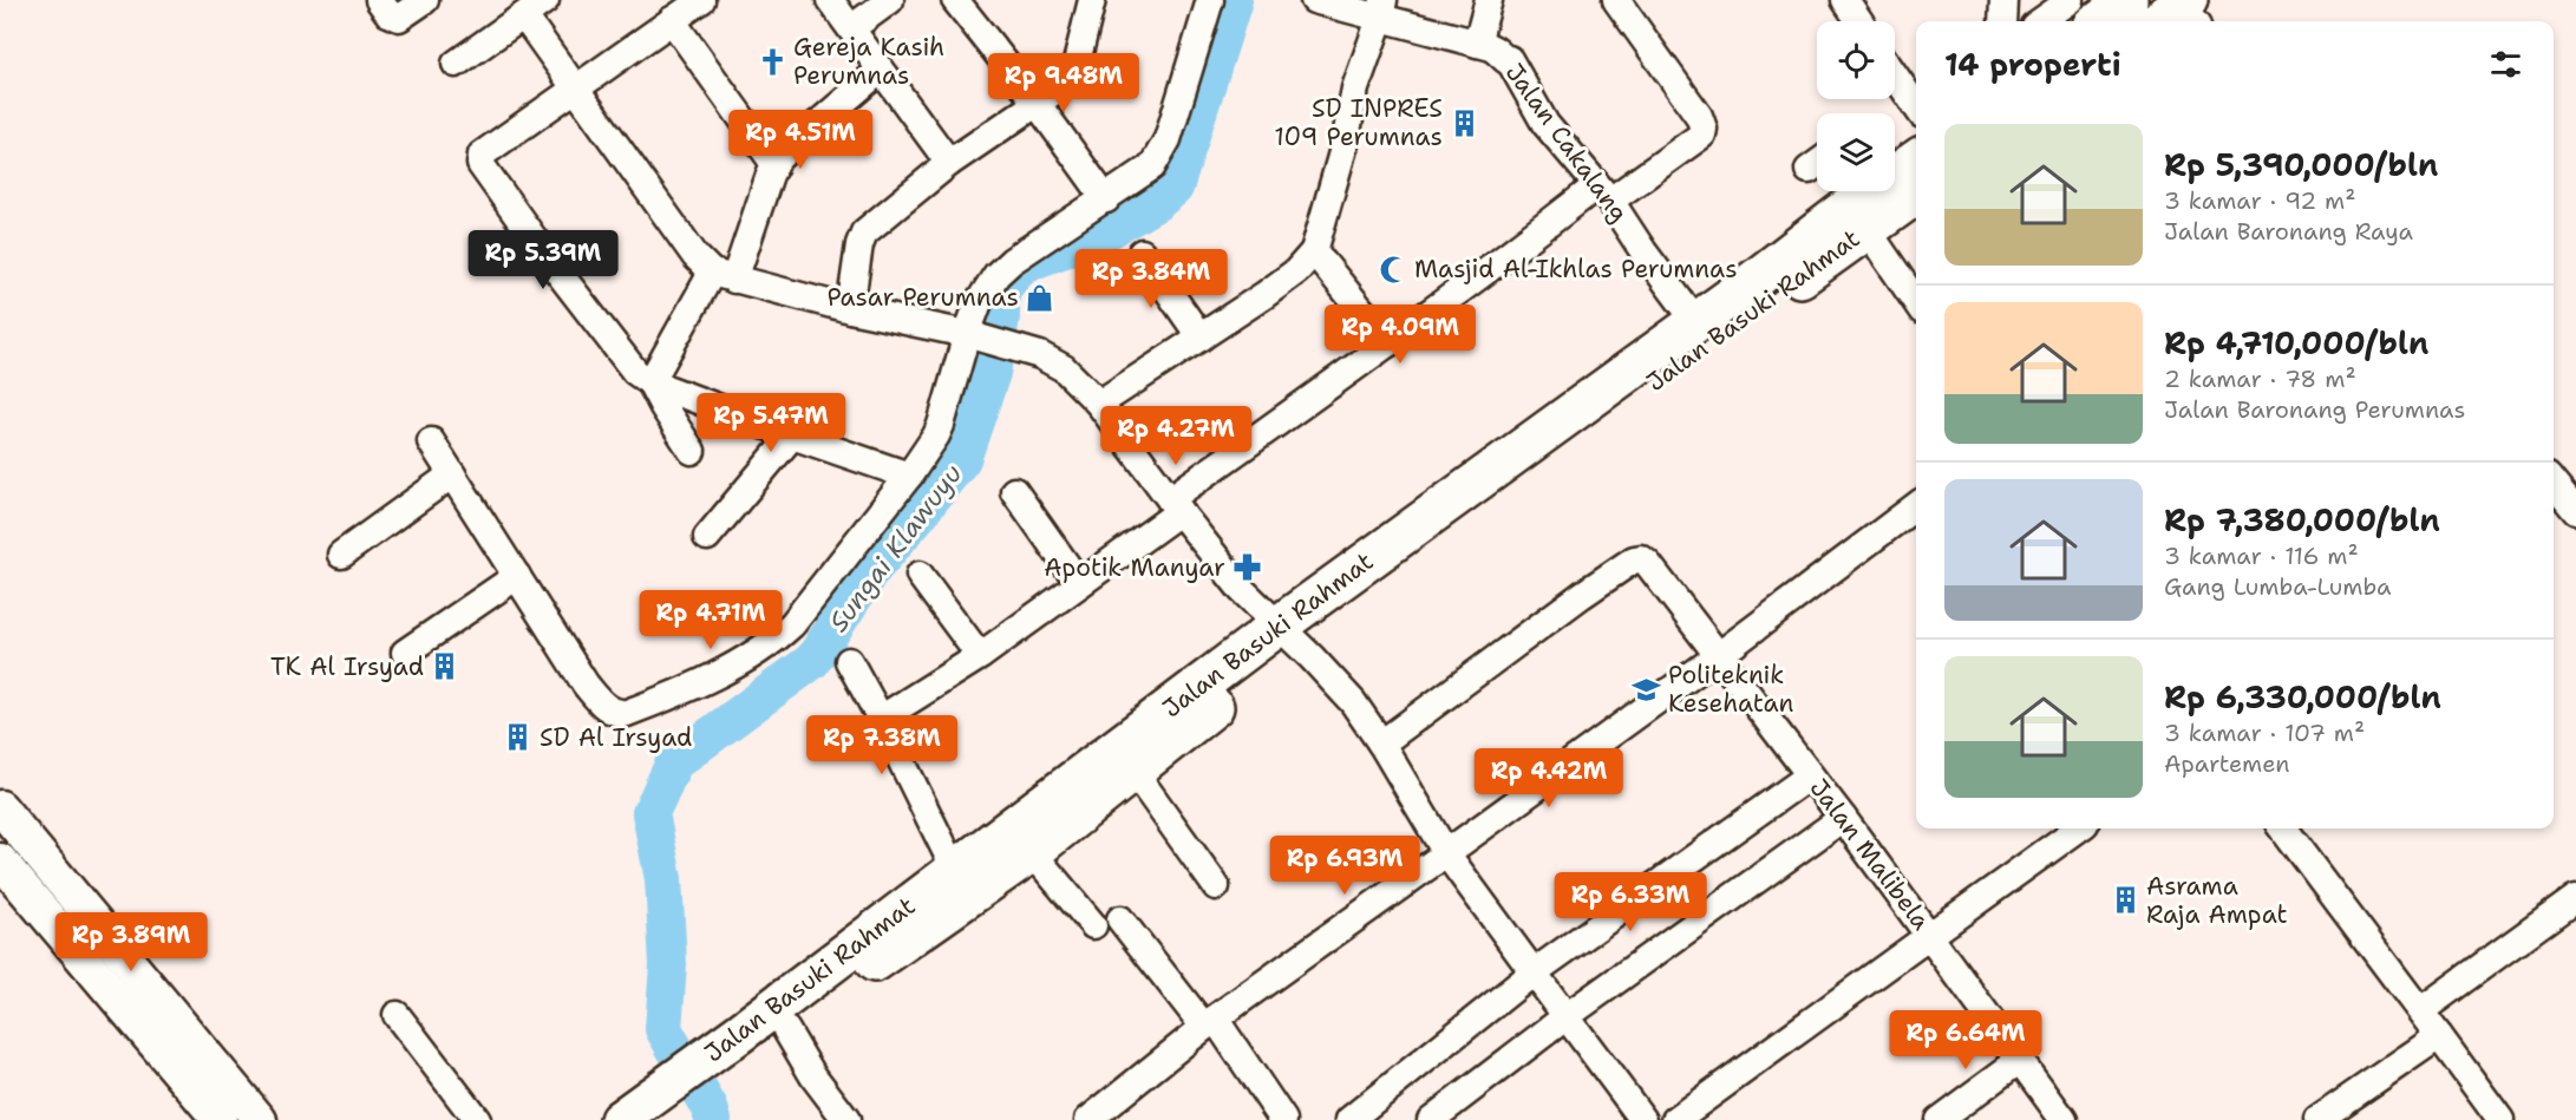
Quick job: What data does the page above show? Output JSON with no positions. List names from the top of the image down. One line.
{"streets":{"highway":["Jalan Basuki Rahmat"],"street":["Jalan Cakalang","Jalan Malibela"]},"crossings":[["Jalan Cakalang","Jalan Basuki Rahmat"]],"water":["Sungai Klawuyu"],"places":{"church":["Gereja Kasih Perumnas"],"building":["SD INPRES 109 Perumnas","TK Al Irsyad","SD Al Irsyad","Asrama Raja Ampat"],"mosque":["Masjid Al-Ikhlas Perumnas"],"shop":["Pasar Perumnas"],"pharmacy":["Apotik Manyar"],"school or university":["Politeknik Kesehatan"]},"page":{"heading":"14 properti","price":["Rp 9.48M","Rp 4.51M","Rp 5.39M","Rp 3.84M","Rp 4.09M","Rp 5.47M","Rp 4.27M","Rp 4.71M","Rp 7.38M","Rp 4.42M","Rp 6.93M","Rp 6.33M","Rp 3.89M","Rp 6.64M"],"list":[{"name":"Rp 5,390,000/bln","note":"3 kamar · 92 m² · Jalan Baronang Raya"},{"name":"Rp 4,710,000/bln","note":"2 kamar · 78 m² · Jalan Baronang Perumnas"},{"name":"Rp 7,380,000/bln","note":"3 kamar · 116 m² · Gang Lumba-Lumba"},{"name":"Rp 6,330,000/bln","note":"3 kamar · 107 m² · Apartemen"}]}}
